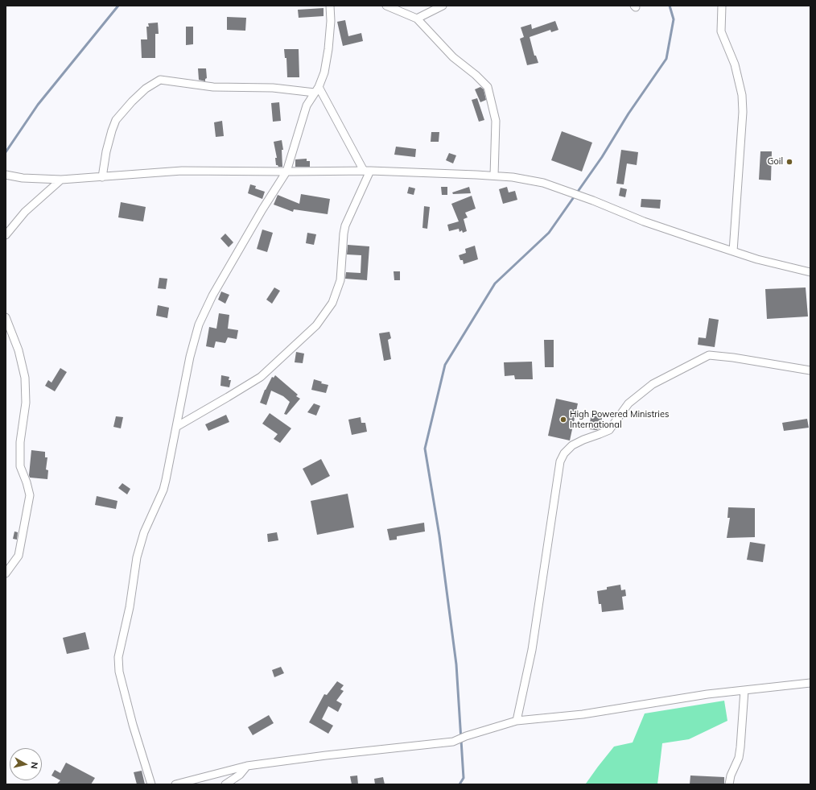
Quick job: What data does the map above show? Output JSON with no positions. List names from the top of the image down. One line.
{"places":["Goil","High Powered Ministries International"],"north":"right"}
